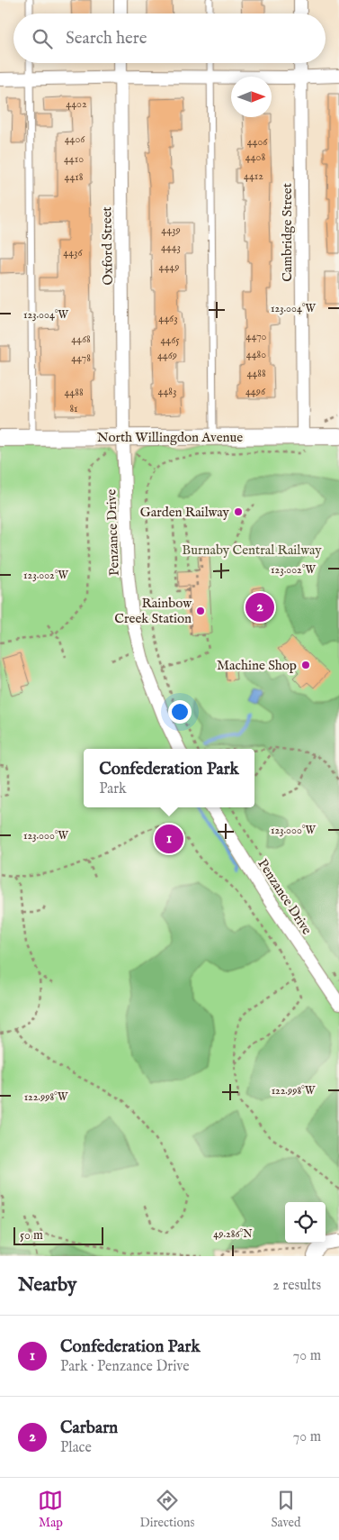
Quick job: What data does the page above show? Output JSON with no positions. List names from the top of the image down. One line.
{"streets":{"street":["Cambridge Street","Oxford Street","North Willingdon Avenue","Penzance Drive"]},"crossings":[["Cambridge Street","North Willingdon Avenue"],["Oxford Street","North Willingdon Avenue"],["Oxford Street","Penzance Drive"],["North Willingdon Avenue","Penzance Drive"]],"parks":["Burnaby Central Railway"],"places":["Garden Railway","Rainbow Creek Station","Machine Shop"],"house_numbers":["4402","4406","4406","4408","4410","4412","4418","4439","4443","4436","4449","4463","4470","4468","4465","4480","4469","4478","4488","4483","4496","4488","81"],"scale_bar":"50 m","north":"right","page":{"search":"Search here","pins":["2","1"],"popup":["Confederation Park","Park"],"scale":"50 m","heading":["Nearby","2 results"],"list":[{"mark":"1","name":"Confederation Park","note":"Park · Penzance Drive","value":"70 m"},{"mark":"2","name":"Carbarn","note":"Place","value":"70 m"}],"nav":["Map","Directions","Saved"]},"coordinates":["123.004°W","123.002°W","123.000°W","122.998°W","49.286°N"]}
